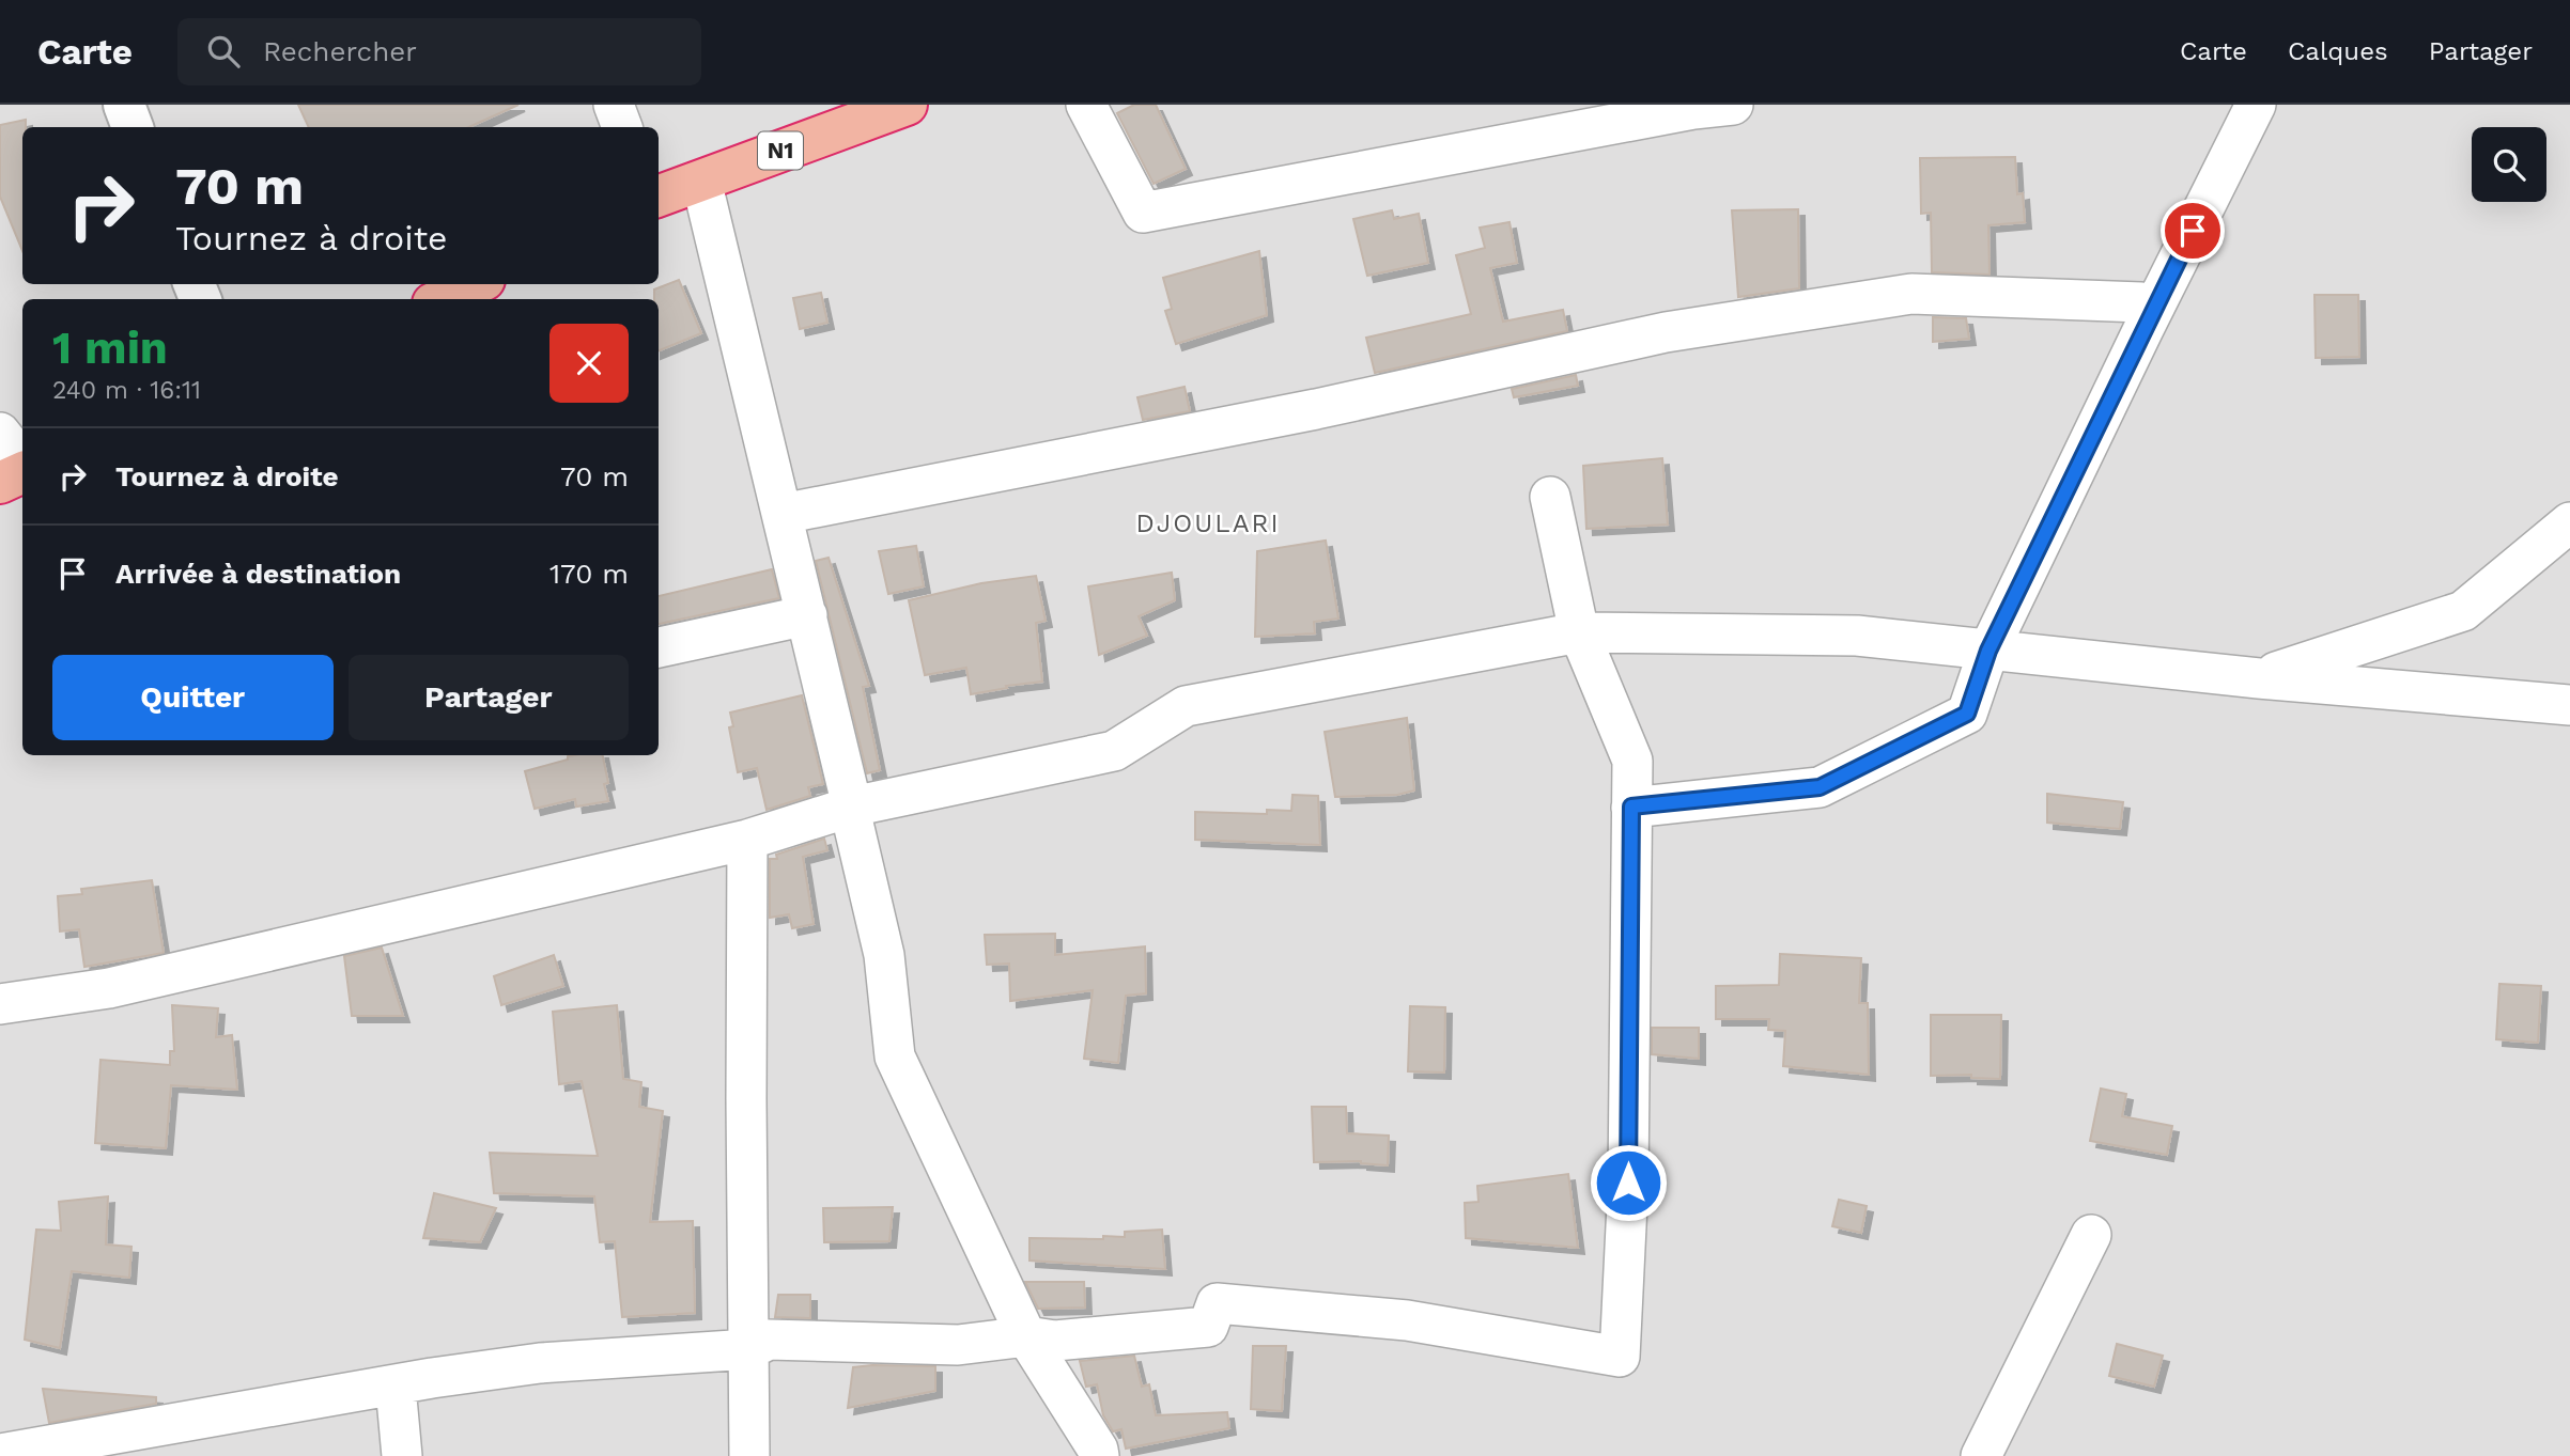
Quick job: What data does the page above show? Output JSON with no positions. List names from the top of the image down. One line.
{"streets":{"highway":["N1"]},"districts":["DJOULARI"],"page":{"header":"Carte","search":"Rechercher","nav":["Carte","Calques","Partager"],"turn":["70 m","Tournez à droite"],"heading":["1 min","240 m · 16:11"],"list":[{"name":"Tournez à droite","value":"70 m"},{"name":"Arrivée à destination","value":"170 m"}],"buttons":["Quitter","Partager"]}}
